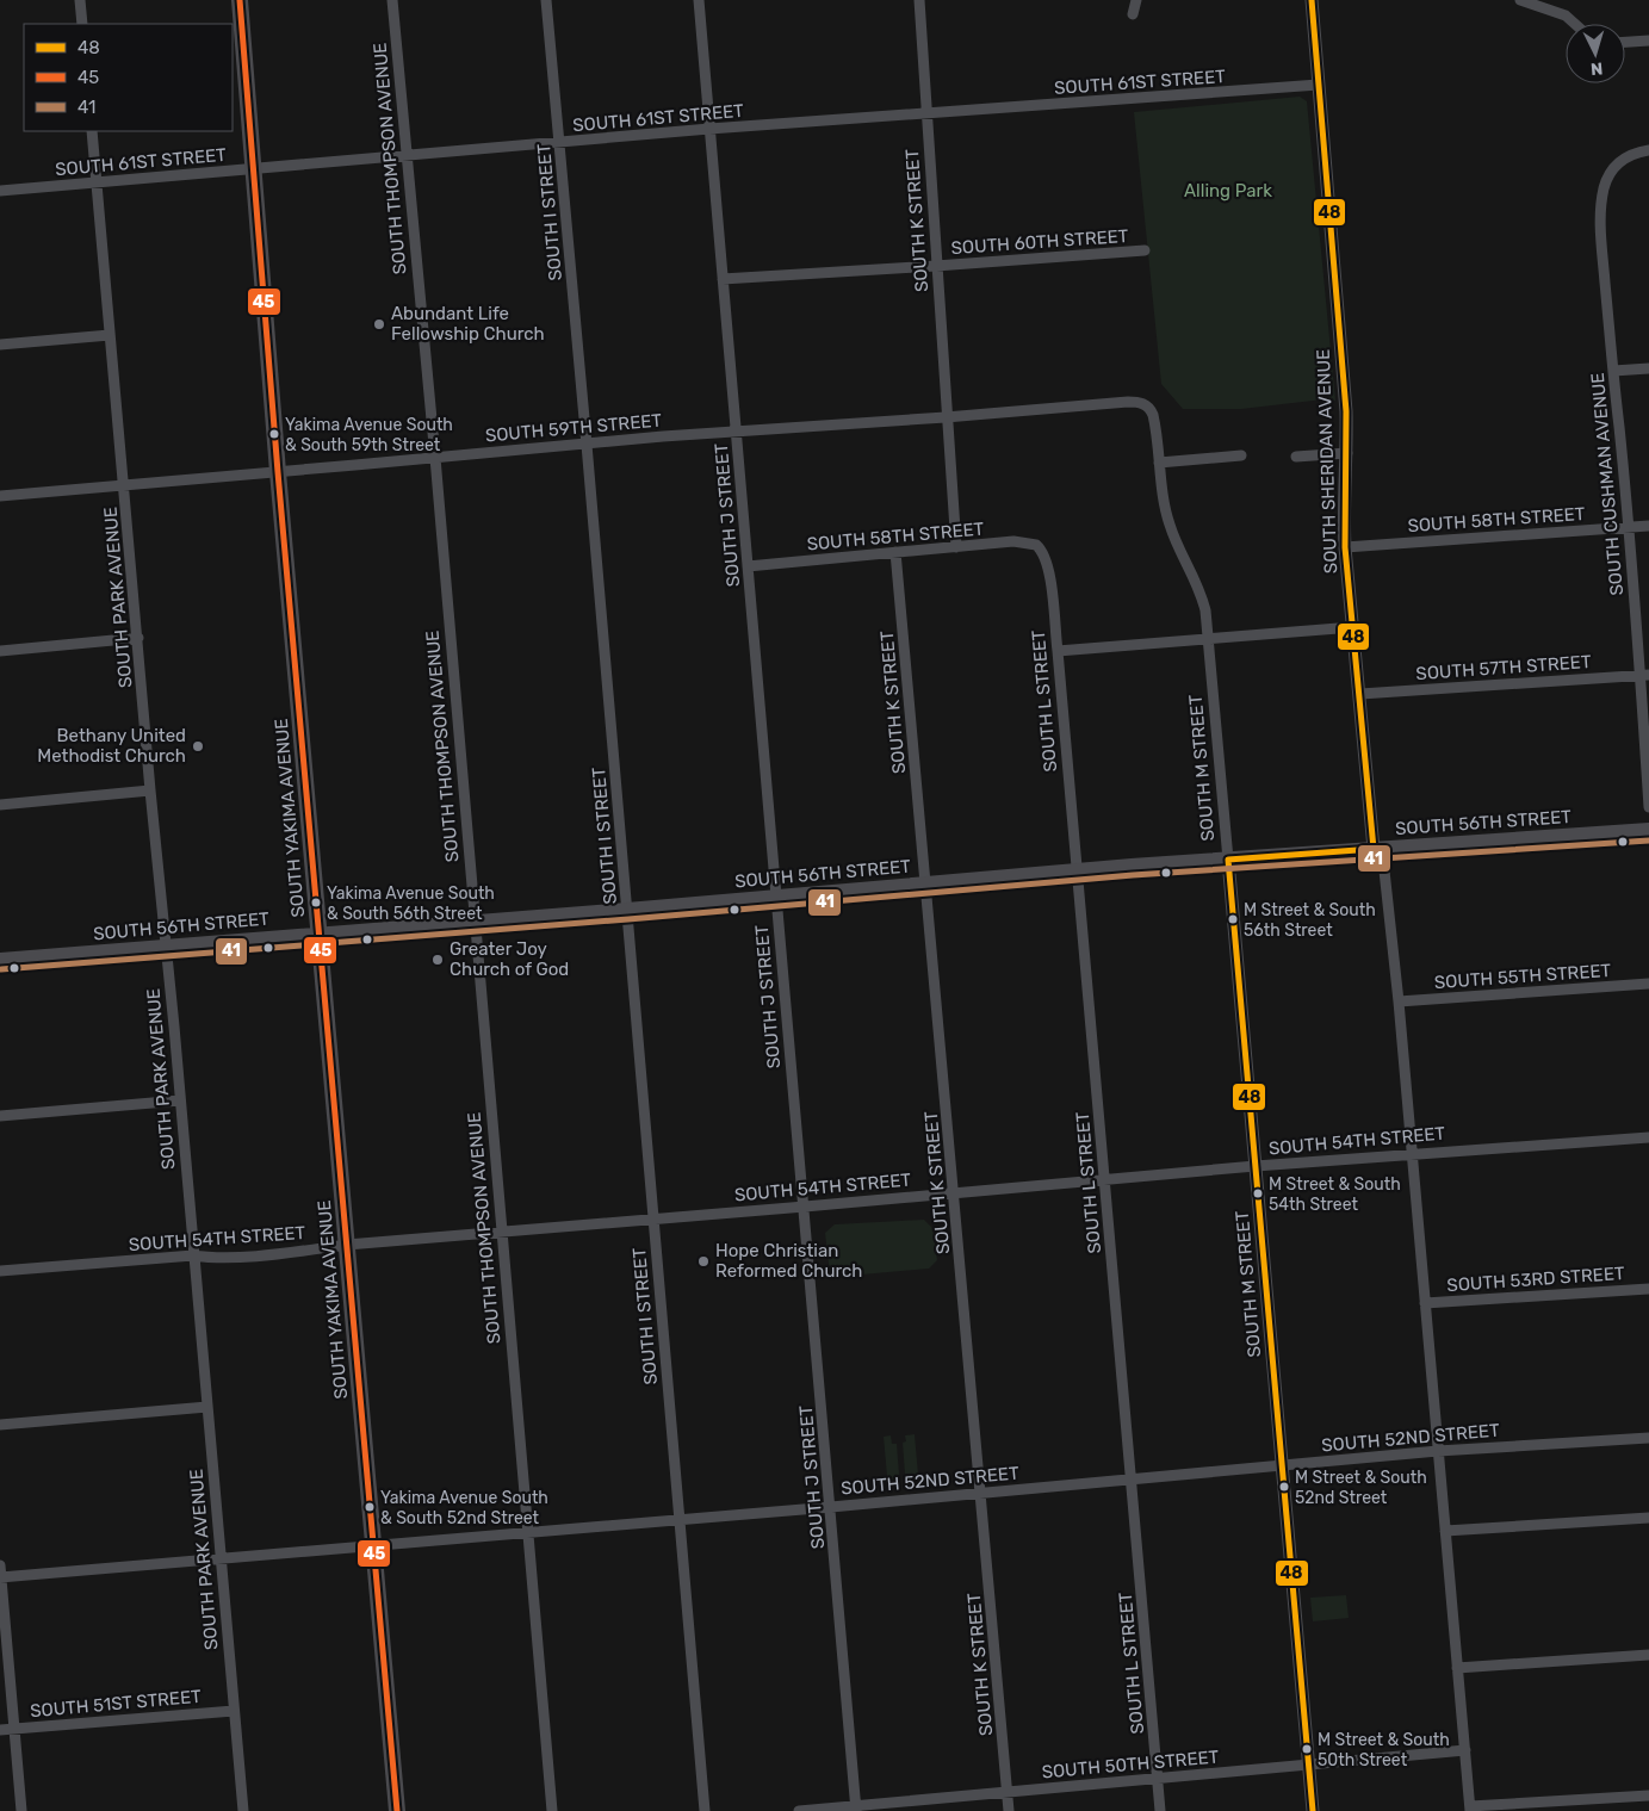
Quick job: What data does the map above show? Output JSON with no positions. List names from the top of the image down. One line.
{"streets":{"main road":["SOUTH YAKIMA AVENUE","SOUTH 56TH STREET"],"street":["SOUTH 61ST STREET","SOUTH THOMPSON AVENUE","SOUTH I STREET","SOUTH K STREET","SOUTH 60TH STREET","SOUTH 59TH STREET","SOUTH SHERIDAN AVENUE","SOUTH CUSHMAN AVENUE","SOUTH J STREET","SOUTH 58TH STREET","SOUTH PARK AVENUE","SOUTH 57TH STREET","SOUTH L STREET","SOUTH M STREET","SOUTH 55TH STREET","SOUTH 54TH STREET","SOUTH 53RD STREET","SOUTH 52ND STREET","SOUTH 51ST STREET","SOUTH 50TH STREET"]},"crossings":[["SOUTH 61ST STREET","SOUTH THOMPSON AVENUE"],["SOUTH 61ST STREET","SOUTH I STREET"],["SOUTH 61ST STREET","SOUTH K STREET"],["SOUTH 61ST STREET","SOUTH SHERIDAN AVENUE"],["SOUTH 61ST STREET","SOUTH J STREET"],["SOUTH 61ST STREET","SOUTH PARK AVENUE"],["SOUTH 61ST STREET","SOUTH YAKIMA AVENUE"],["SOUTH THOMPSON AVENUE","SOUTH 59TH STREET"],["SOUTH THOMPSON AVENUE","SOUTH 56TH STREET"],["SOUTH THOMPSON AVENUE","SOUTH 54TH STREET"],["SOUTH THOMPSON AVENUE","SOUTH 52ND STREET"],["SOUTH I STREET","SOUTH 59TH STREET"],["SOUTH I STREET","SOUTH 56TH STREET"],["SOUTH I STREET","SOUTH 54TH STREET"],["SOUTH I STREET","SOUTH 52ND STREET"],["SOUTH K STREET","SOUTH 60TH STREET"],["SOUTH K STREET","SOUTH 59TH STREET"],["SOUTH K STREET","SOUTH 58TH STREET"],["SOUTH K STREET","SOUTH 56TH STREET"],["SOUTH K STREET","SOUTH 54TH STREET"],["SOUTH K STREET","SOUTH 52ND STREET"],["SOUTH K STREET","SOUTH 50TH STREET"],["SOUTH 60TH STREET","SOUTH J STREET"],["SOUTH 59TH STREET","SOUTH J STREET"],["SOUTH 59TH STREET","SOUTH PARK AVENUE"],["SOUTH 59TH STREET","SOUTH M STREET"],["SOUTH 59TH STREET","SOUTH YAKIMA AVENUE"],["SOUTH SHERIDAN AVENUE","SOUTH 58TH STREET"],["SOUTH SHERIDAN AVENUE","SOUTH 57TH STREET"],["SOUTH SHERIDAN AVENUE","SOUTH 56TH STREET"],["SOUTH SHERIDAN AVENUE","SOUTH 55TH STREET"],["SOUTH SHERIDAN AVENUE","SOUTH 54TH STREET"],["SOUTH SHERIDAN AVENUE","SOUTH 53RD STREET"],["SOUTH SHERIDAN AVENUE","SOUTH 52ND STREET"],["SOUTH SHERIDAN AVENUE","SOUTH 50TH STREET"],["SOUTH CUSHMAN AVENUE","SOUTH 58TH STREET"],["SOUTH CUSHMAN AVENUE","SOUTH 57TH STREET"],["SOUTH J STREET","SOUTH 58TH STREET"],["SOUTH J STREET","SOUTH 56TH STREET"],["SOUTH J STREET","SOUTH 54TH STREET"],["SOUTH J STREET","SOUTH 52ND STREET"],["SOUTH J STREET","SOUTH 50TH STREET"],["SOUTH 58TH STREET","SOUTH L STREET"],["SOUTH PARK AVENUE","SOUTH 56TH STREET"],["SOUTH PARK AVENUE","SOUTH 54TH STREET"],["SOUTH PARK AVENUE","SOUTH 52ND STREET"],["SOUTH PARK AVENUE","SOUTH 51ST STREET"],["SOUTH L STREET","SOUTH 56TH STREET"],["SOUTH L STREET","SOUTH 54TH STREET"],["SOUTH L STREET","SOUTH 52ND STREET"],["SOUTH L STREET","SOUTH 50TH STREET"],["SOUTH M STREET","SOUTH 56TH STREET"],["SOUTH M STREET","SOUTH 54TH STREET"],["SOUTH M STREET","SOUTH 52ND STREET"],["SOUTH M STREET","SOUTH 50TH STREET"],["SOUTH YAKIMA AVENUE","SOUTH 56TH STREET"],["SOUTH YAKIMA AVENUE","SOUTH 54TH STREET"],["SOUTH YAKIMA AVENUE","SOUTH 52ND STREET"]],"parks":["Alling Park"],"places":["Abundant Life Fellowship Church","Yakima Avenue South & South 59th Street","Bethany United Methodist Church","Yakima Avenue South & South 56th Street","M Street & South 56th Street","Greater Joy Church of God","M Street & South 54th Street","Hope Christian Reformed Church","M Street & South 52nd Street","Yakima Avenue South & South 52nd Street","M Street & South 50th Street"],"lines":["transit line 48","transit line 45","transit line 41"],"legend":["48","45","41"],"north":"bottom"}
